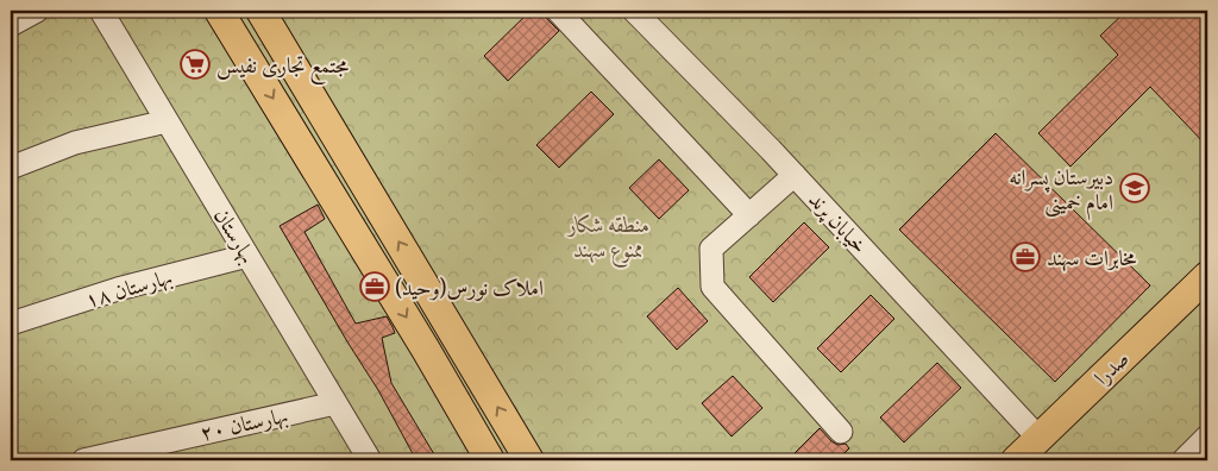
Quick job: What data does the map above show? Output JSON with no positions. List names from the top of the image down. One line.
{"streets":{"main road":["صدرا"],"street":["خیابان پرند","بهارستان","بهارستان ۱۸","بهارستان ۲۰"]},"crossings":[["خیابان پرند","صدرا"],["بهارستان","بهارستان ۱۸"],["بهارستان","بهارستان ۲۰"]],"parks":["منطقه شکار ممنوع سهند"],"places":{"supermarket":["مجتمع تجاری نفیس"],"school or university":["دبیرستان پسرانه امام خمینی"],"office":["مخابرات سهند","املاک نورس(وحید)"]}}
